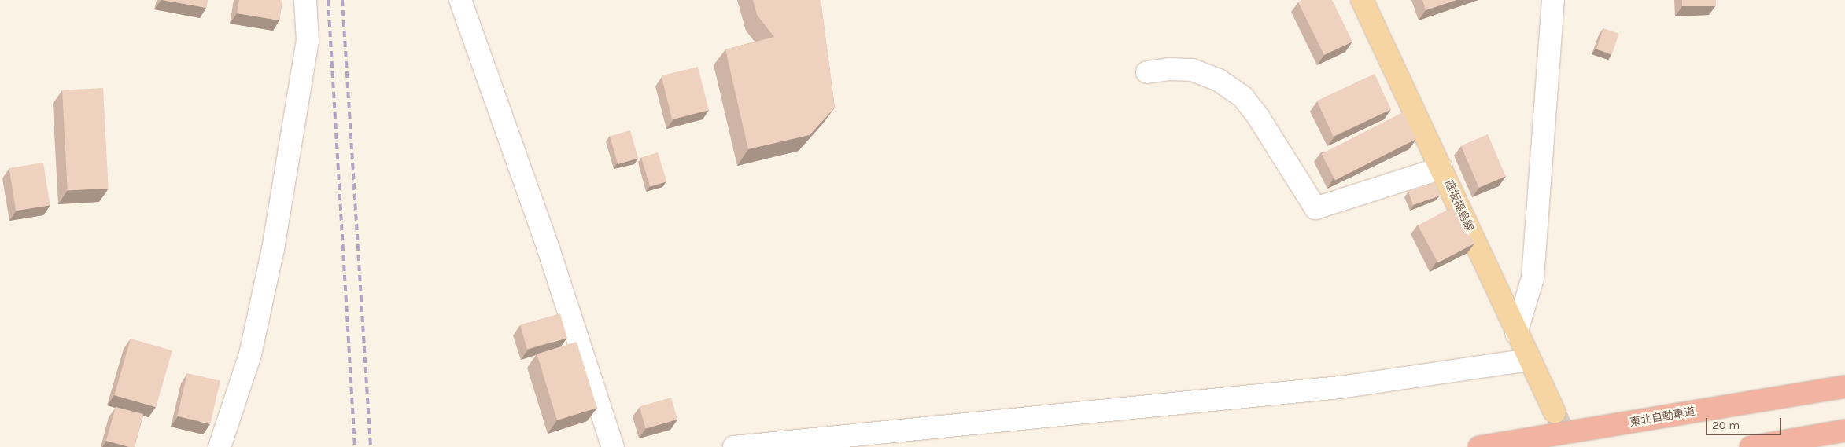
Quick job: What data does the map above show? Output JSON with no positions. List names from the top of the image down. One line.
{"streets":{"highway":["東北自動車道"],"main road":["庭坂福島線"]},"scale_bar":"20 m"}
